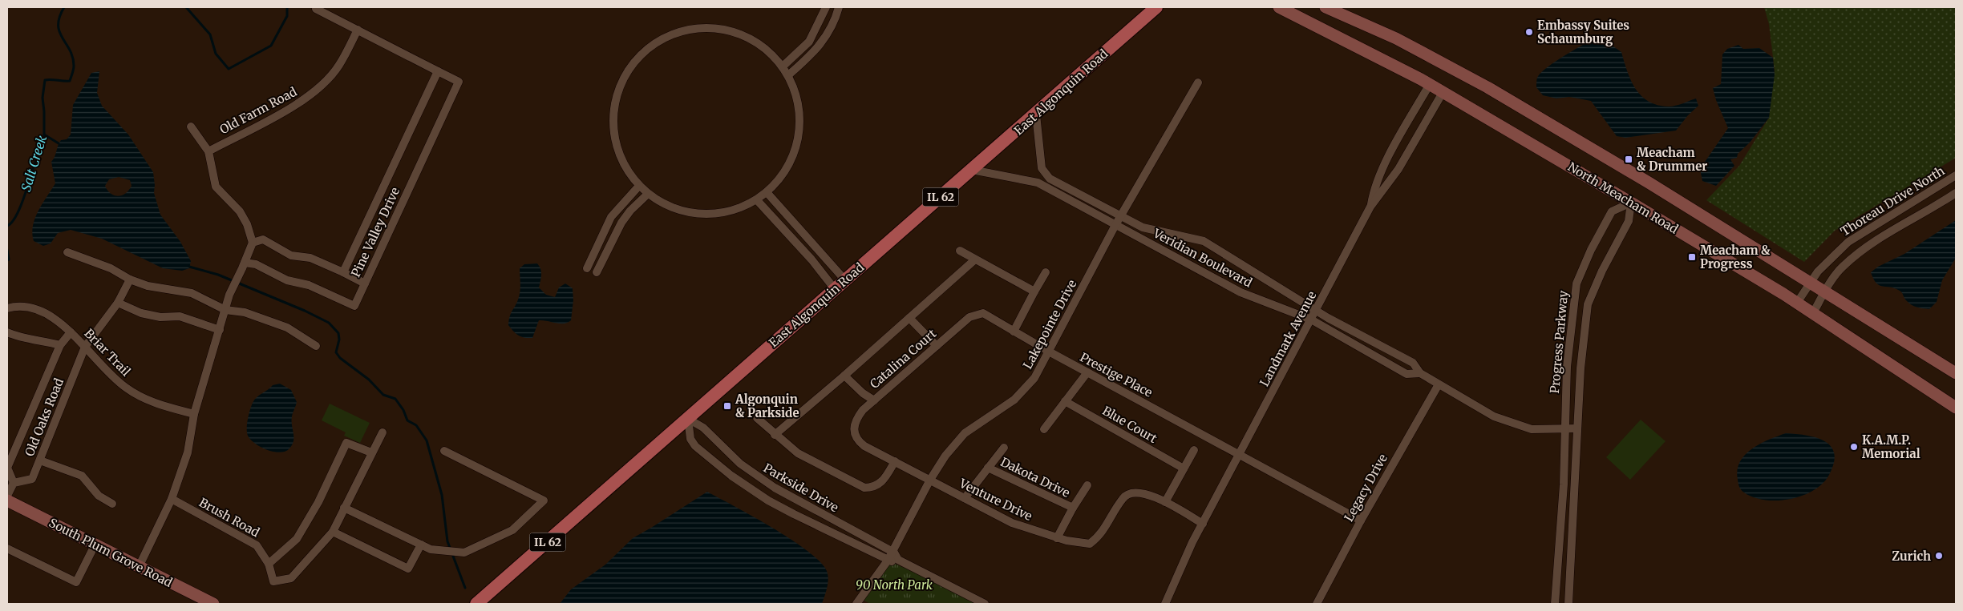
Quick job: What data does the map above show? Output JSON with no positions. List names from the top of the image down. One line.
{"streets":{"main road":["East Algonquin Road","IL 62","North Meacham Road","South Plum Grove Road"],"street":["Old Farm Road","Thoreau Drive North","Pine Valley Drive","Veridian Boulevard","Lakepointe Drive","Landmark Avenue","Progress Parkway","Briar Trail","Catalina Court","Prestige Place","Old Oaks Road","Blue Court","Dakota Drive","Parkside Drive","Legacy Drive","Venture Drive","Brush Road"]},"crossings":[["East Algonquin Road","Veridian Boulevard"],["East Algonquin Road","Parkside Drive"],["Old Farm Road","Pine Valley Drive"],["North Meacham Road","Thoreau Drive North"],["North Meacham Road","Landmark Avenue"],["North Meacham Road","Progress Parkway"],["Veridian Boulevard","Lakepointe Drive"],["Veridian Boulevard","Landmark Avenue"],["Veridian Boulevard","Progress Parkway"],["Veridian Boulevard","Legacy Drive"],["Lakepointe Drive","Prestige Place"],["Lakepointe Drive","Parkside Drive"],["Lakepointe Drive","Venture Drive"],["Landmark Avenue","Prestige Place"],["Landmark Avenue","Venture Drive"],["Briar Trail","Old Oaks Road"],["Catalina Court","Prestige Place"],["Catalina Court","Venture Drive"],["Prestige Place","Legacy Drive"],["Dakota Drive","Venture Drive"]],"water":["Salt Creek"],"parks":["90 North Park"],"places":{"other":["Embassy Suites Schaumburg","K.A.M.P. Memorial","Zurich"],"transit":["Meacham & Drummer","Meacham & Progress","Algonquin & Parkside"]}}
